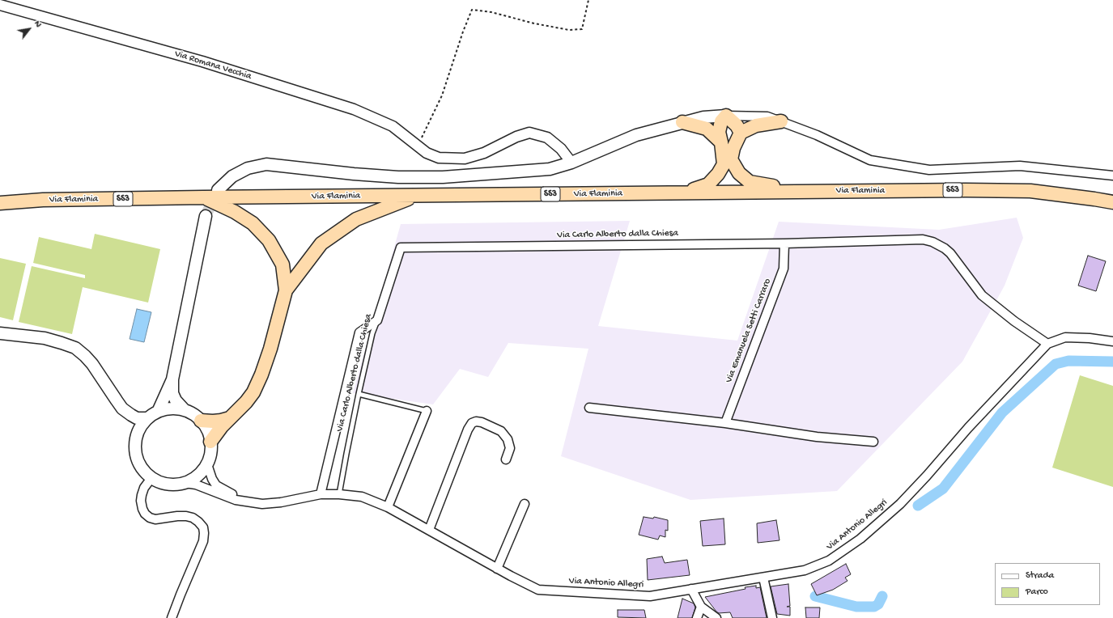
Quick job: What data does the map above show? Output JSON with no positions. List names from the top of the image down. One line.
{"streets":{"highway":["SS3","Via Flaminia"],"street":["Via Romana Vecchia","Via Carlo Alberto dalla Chiesa","Via Emanuela Setti Carraro","Via Antonio Allegri"]},"crossings":[["SS3","Via Flaminia"],["Via Carlo Alberto dalla Chiesa","Via Emanuela Setti Carraro"],["Via Carlo Alberto dalla Chiesa","Via Antonio Allegri"]],"legend":["Strada","Parco"],"north":"top right"}
